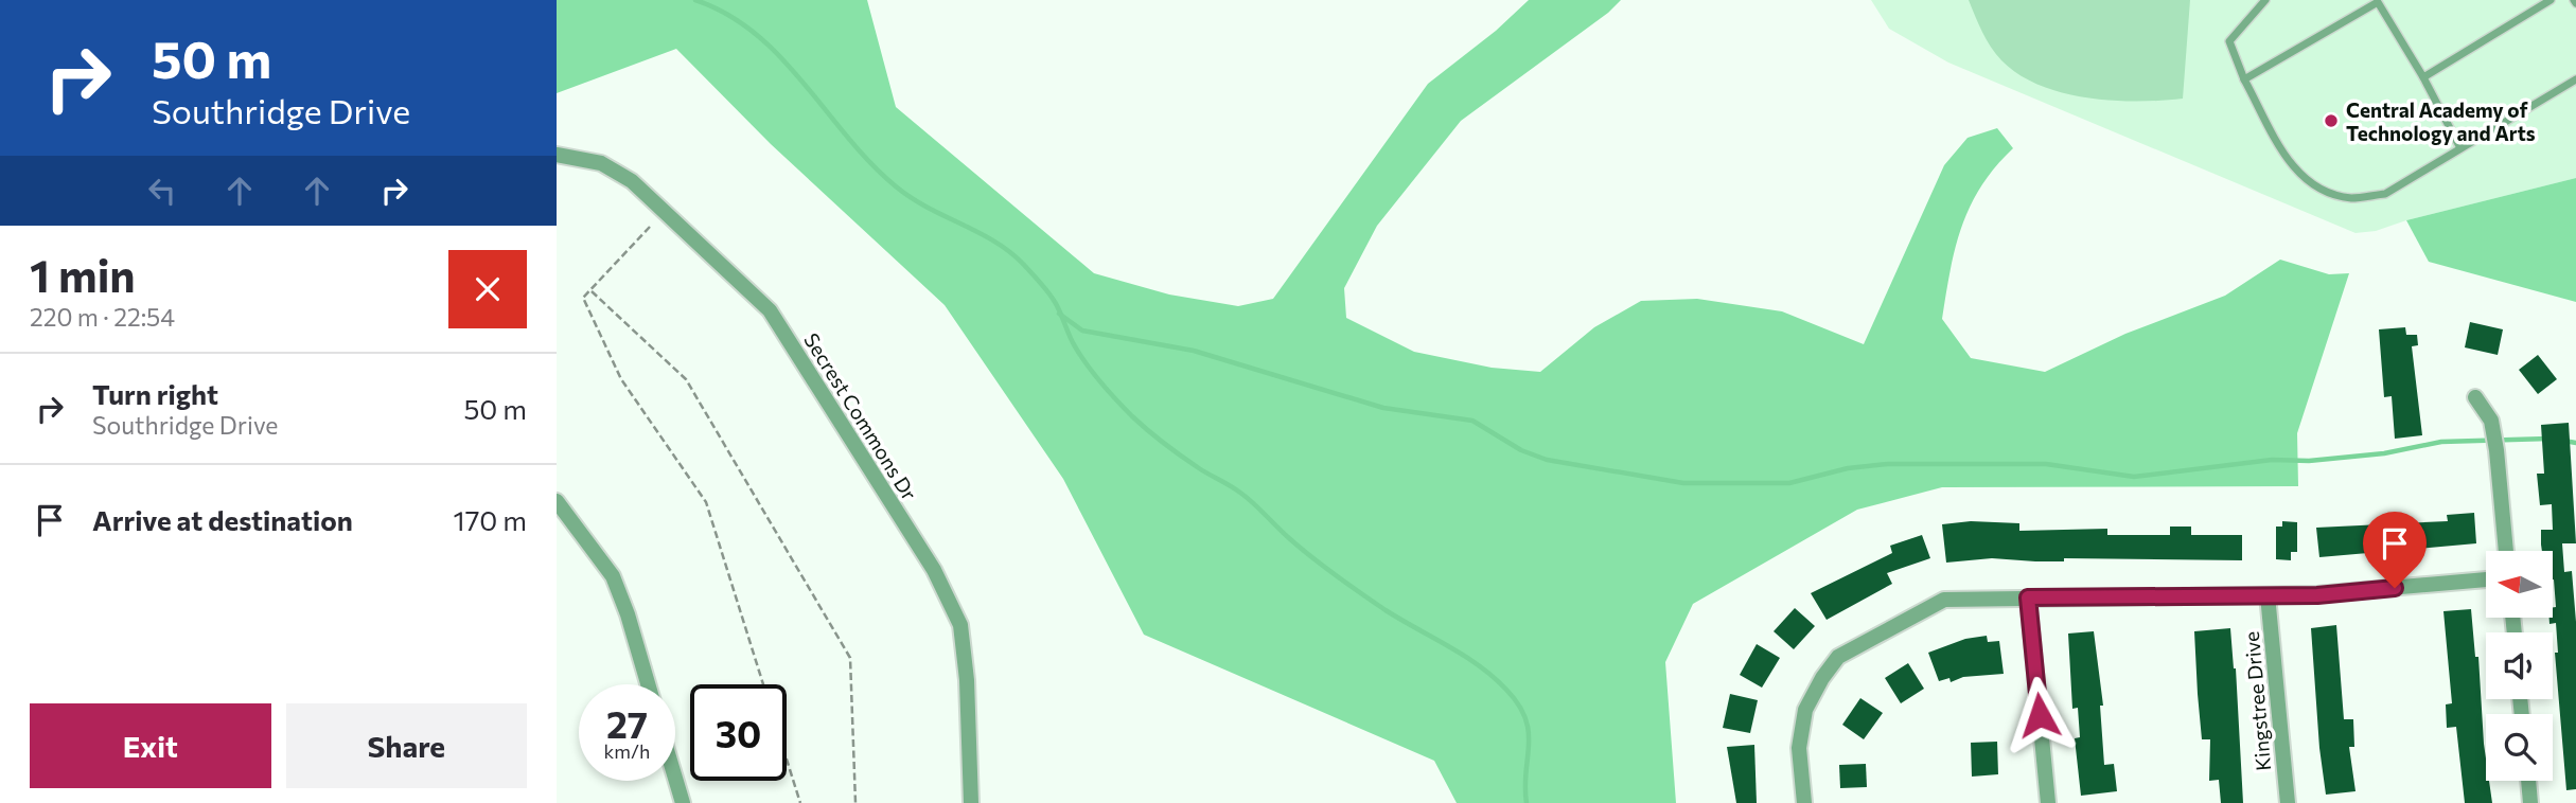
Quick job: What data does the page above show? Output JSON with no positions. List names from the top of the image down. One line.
{"streets":{"street":["Secrest Commons Dr","Kingstree Drive"]},"places":["Central Academy of Technology and Arts"],"north":"left","page":{"turn":["50 m","Southridge Drive"],"heading":["1 min","220 m · 22:54"],"list":[{"name":"Turn right","note":"Southridge Drive","value":"50 m"},{"name":"Arrive at destination","value":"170 m"}],"speed":"27 km/h","limit":"30","buttons":["Exit","Share"]}}
